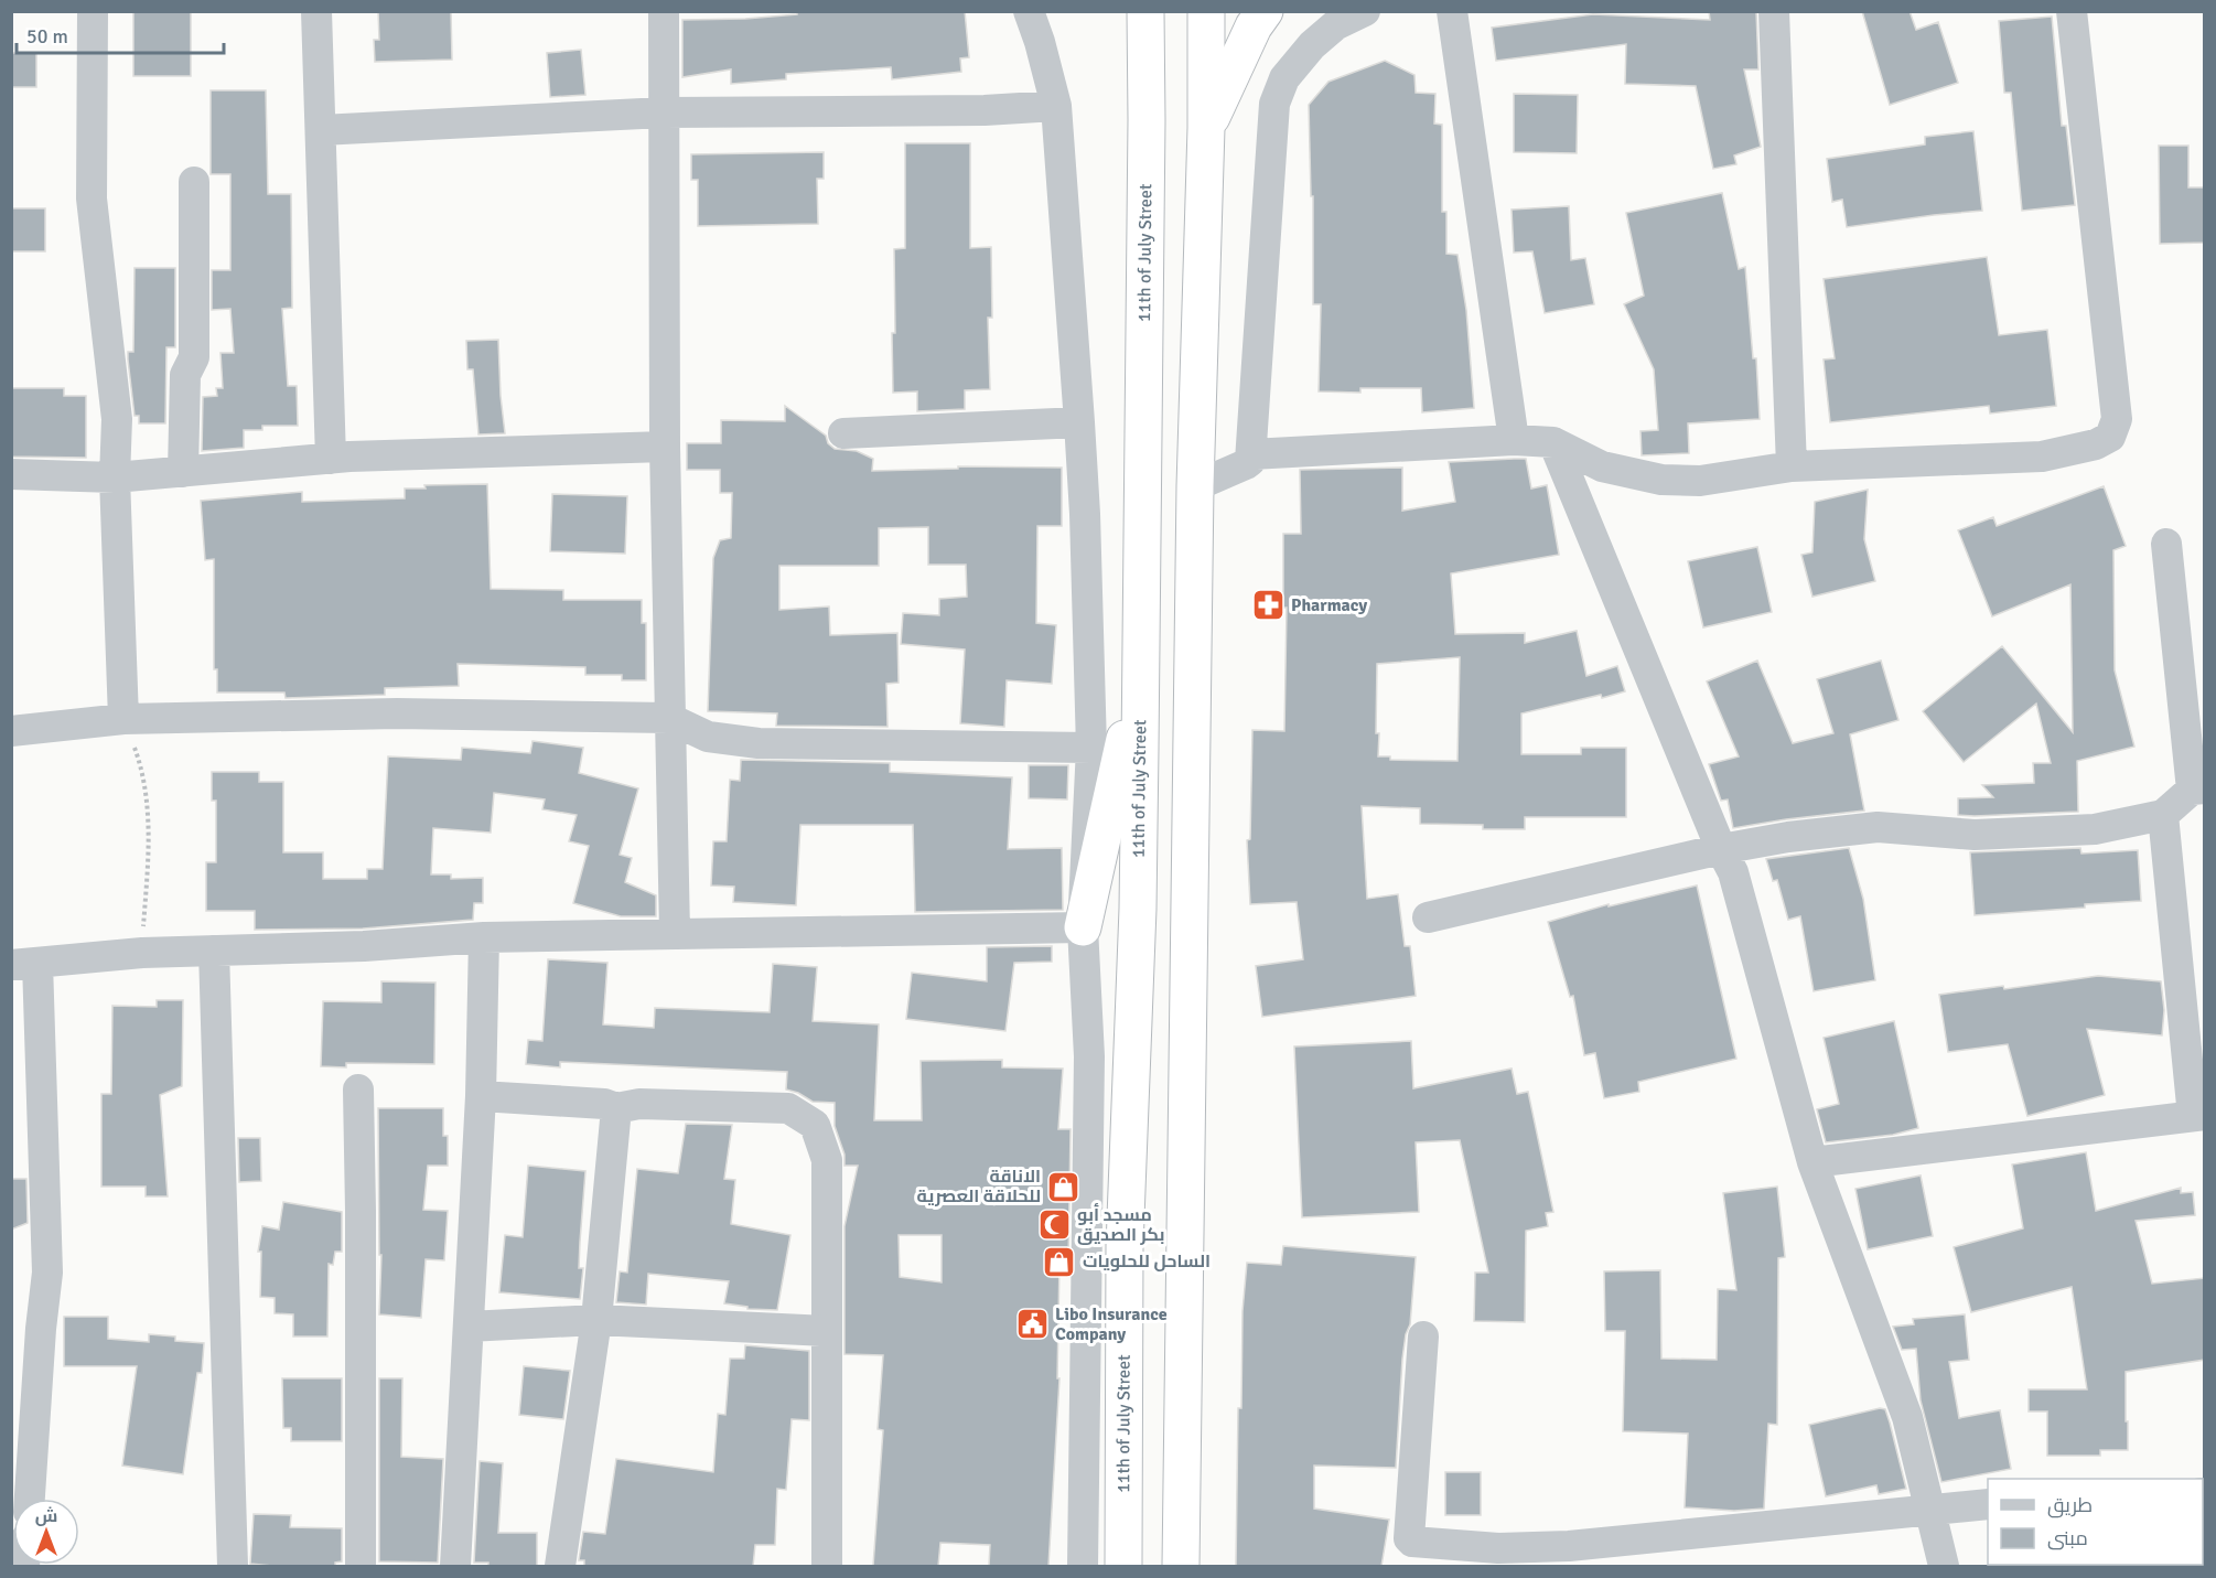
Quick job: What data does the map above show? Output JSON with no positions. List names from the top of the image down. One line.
{"streets":{"highway":["11th of July Street"]},"places":{"pharmacy":["Pharmacy"],"shop":["الاناقة للحلاقة العصرية","الساحل للحلويات"],"mosque":["مسجد أبو بكر الصديق"],"public building":["Libo Insurance Company"]},"legend":["طريق","مبنى"],"scale_bar":"50 m","north":"top"}
